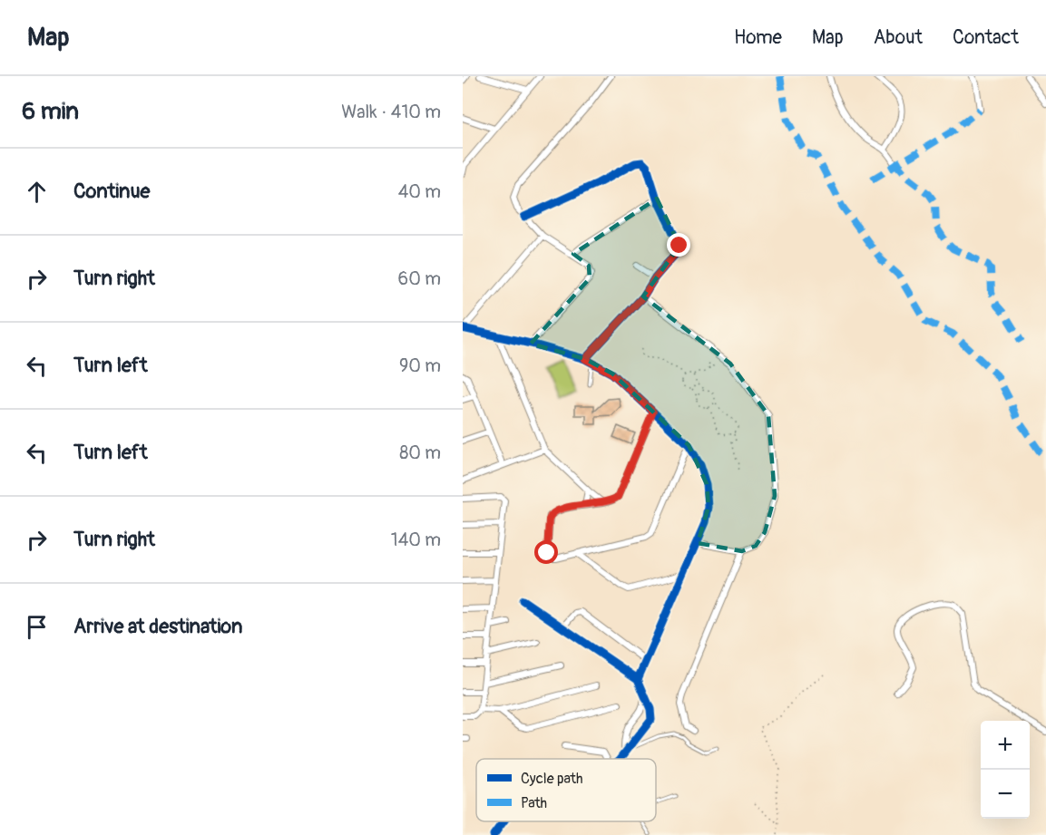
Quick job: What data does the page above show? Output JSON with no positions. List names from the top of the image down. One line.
{"legend":["Cycle path","Path"],"page":{"header":"Map","nav":["Home","Map","About","Contact"],"heading":["6 min","Walk · 410 m"],"list":[["Continue","40 m"],["Turn right","60 m"],["Turn left","90 m"],["Turn left","80 m"],["Turn right","140 m"],"Arrive at destination"],"map_buttons":["+","−"]}}
